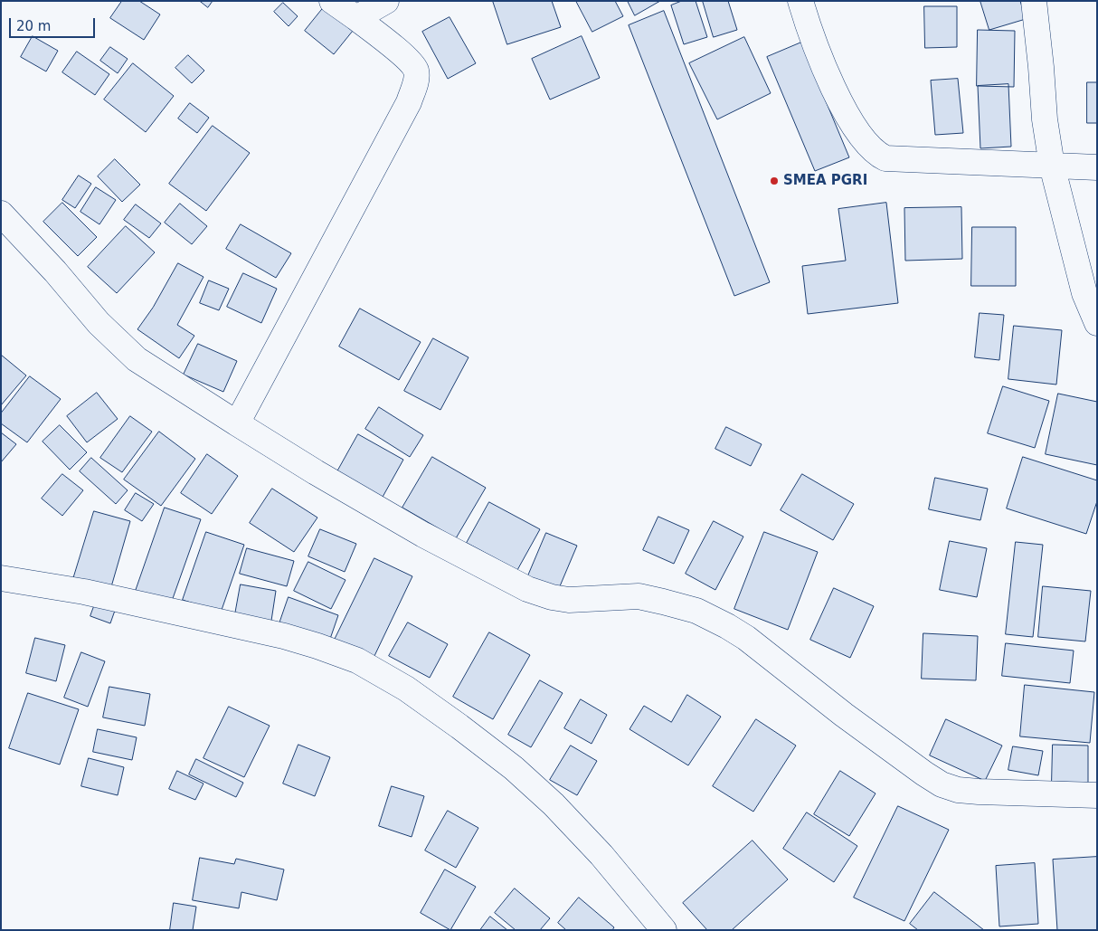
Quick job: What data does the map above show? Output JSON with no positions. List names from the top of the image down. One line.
{"places":["SMEA PGRI"],"scale_bar":"20 m"}
